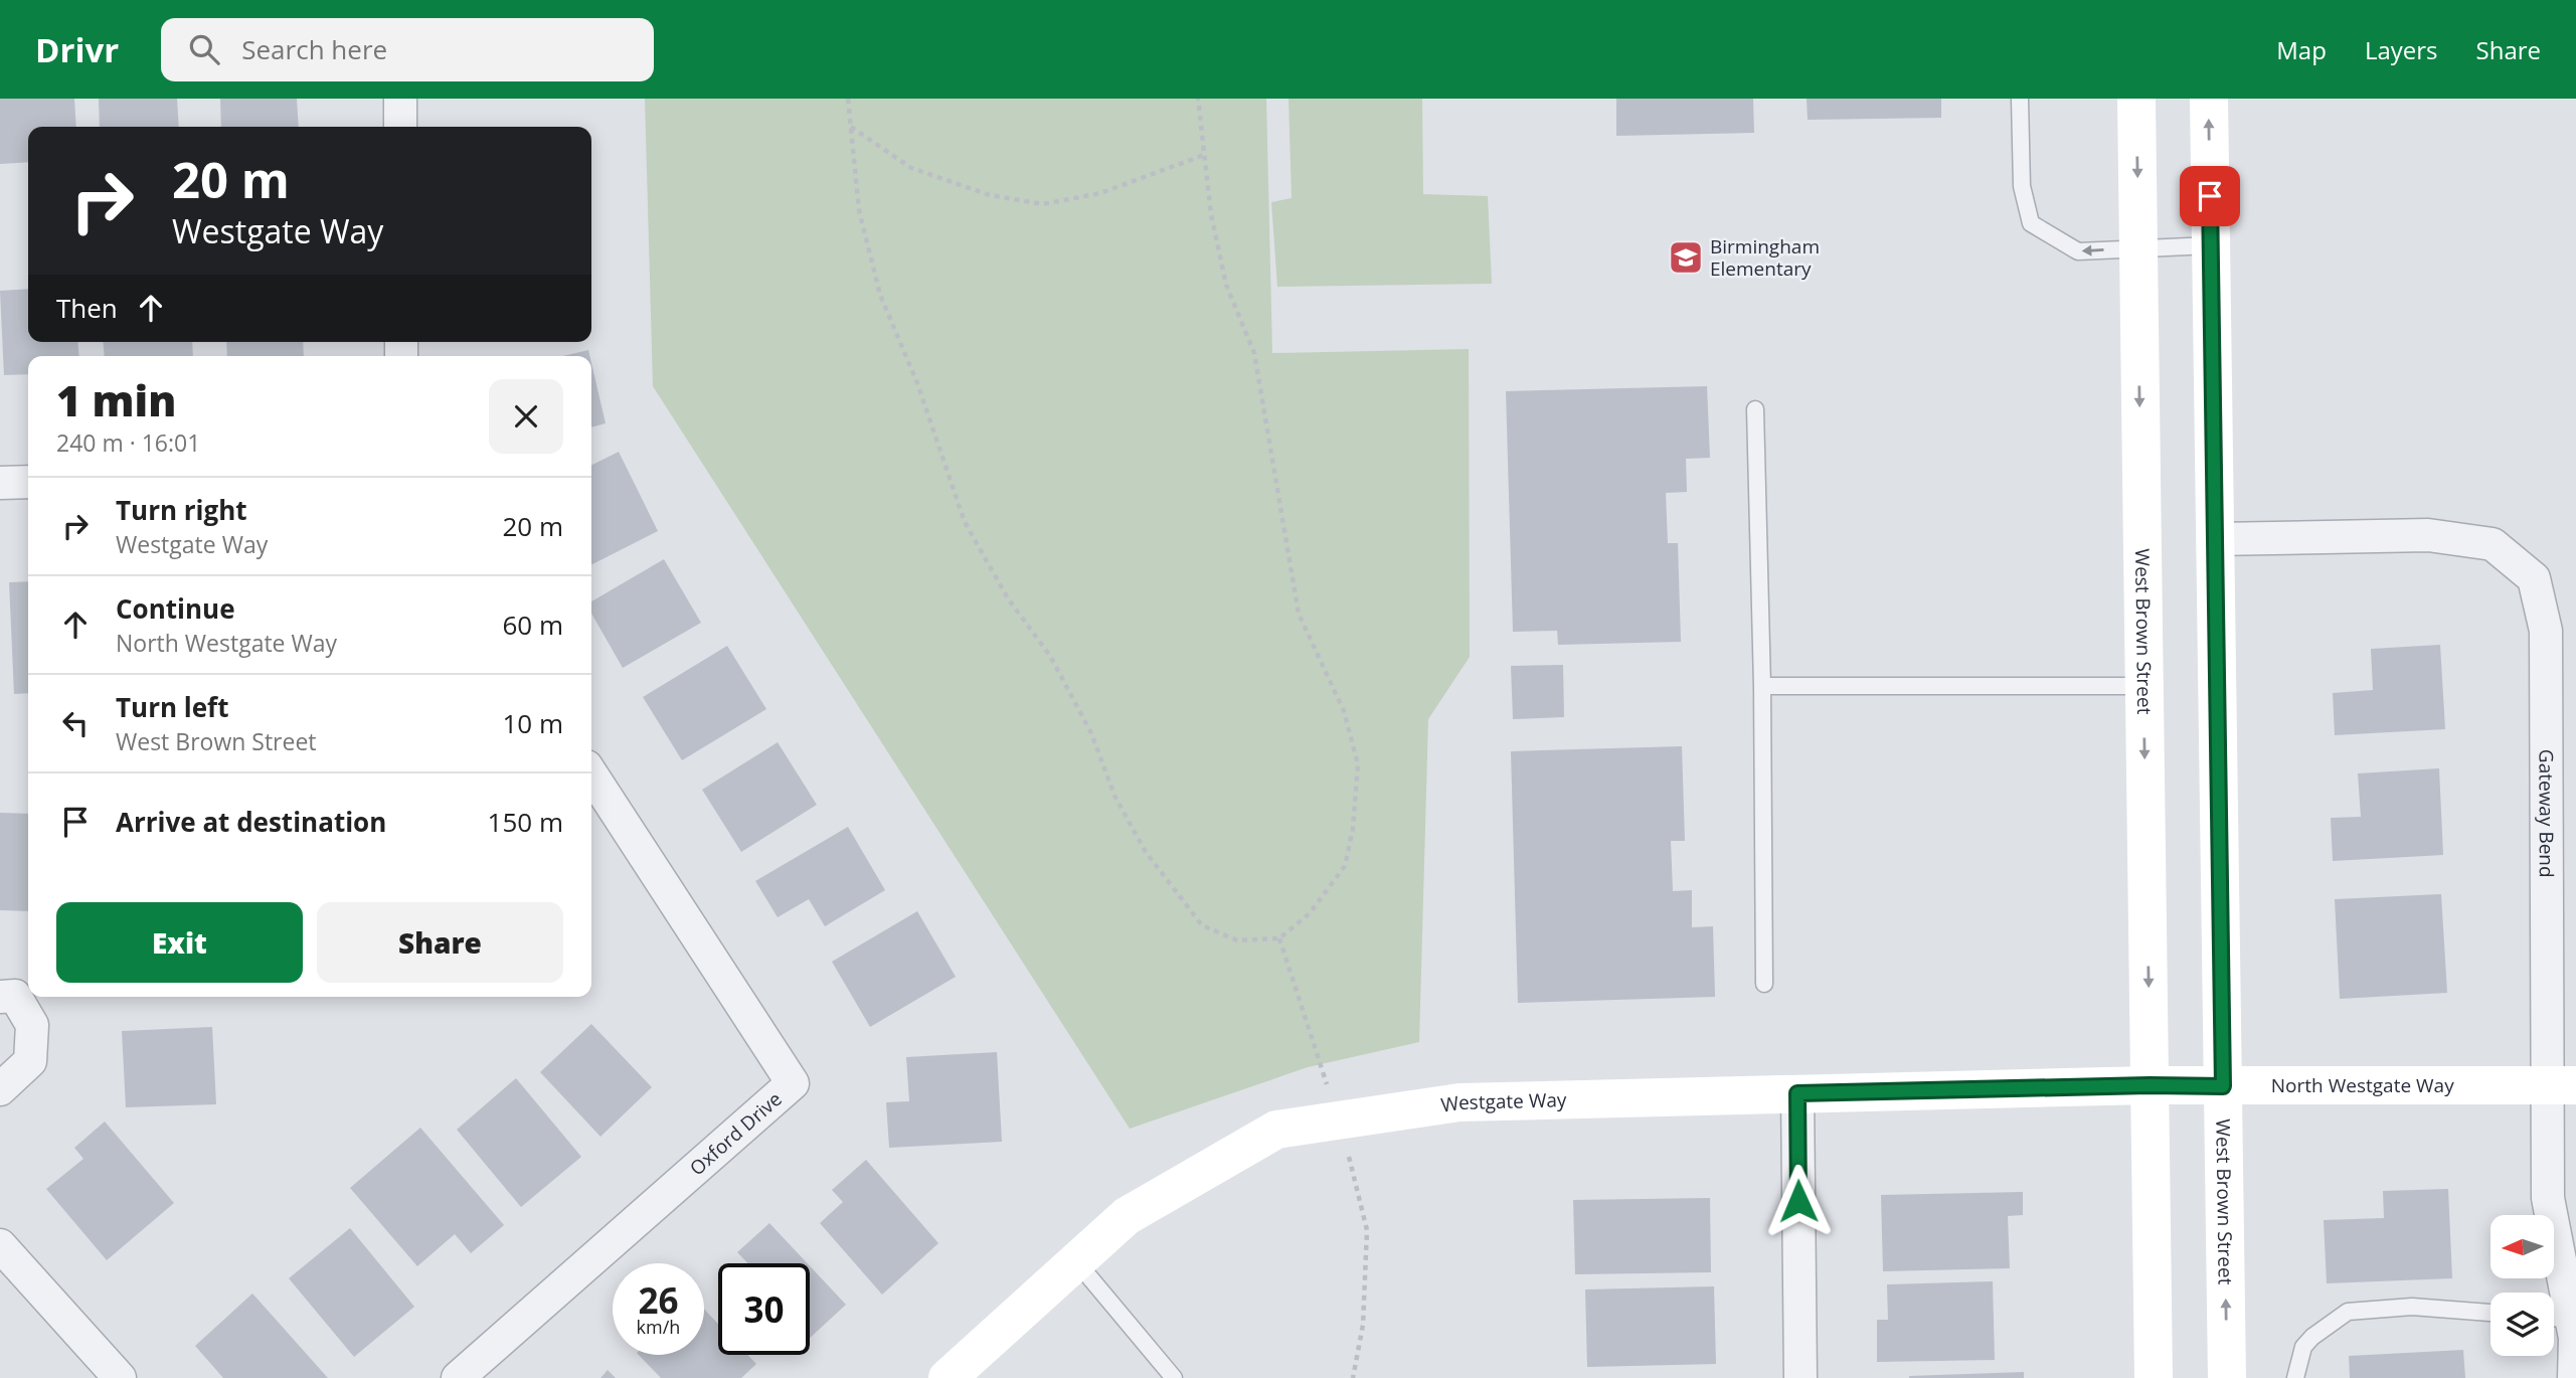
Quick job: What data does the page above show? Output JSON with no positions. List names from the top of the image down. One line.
{"streets":{"main road":["West Brown Street","North Westgate Way","Westgate Way"],"street":["Gateway Bend","Oxford Drive"]},"crossings":[["West Brown Street","Gateway Bend"],["West Brown Street","North Westgate Way"],["West Brown Street","Westgate Way"],["Gateway Bend","North Westgate Way"],["North Westgate Way","Westgate Way"]],"places":{"school or university":["Birmingham Elementary"]},"north":"left","page":{"header":"Drivr","search":"Search here","nav":["Map","Layers","Share"],"turn":["20 m","Westgate Way"],"then":"Then","heading":["1 min","240 m · 16:01"],"list":[{"name":"Turn right","note":"Westgate Way","value":"20 m"},{"name":"Continue","note":"North Westgate Way","value":"60 m"},{"name":"Turn left","note":"West Brown Street","value":"10 m"},{"name":"Arrive at destination","value":"150 m"}],"buttons":["Exit","Share"],"speed":"26 km/h","limit":"30"}}
